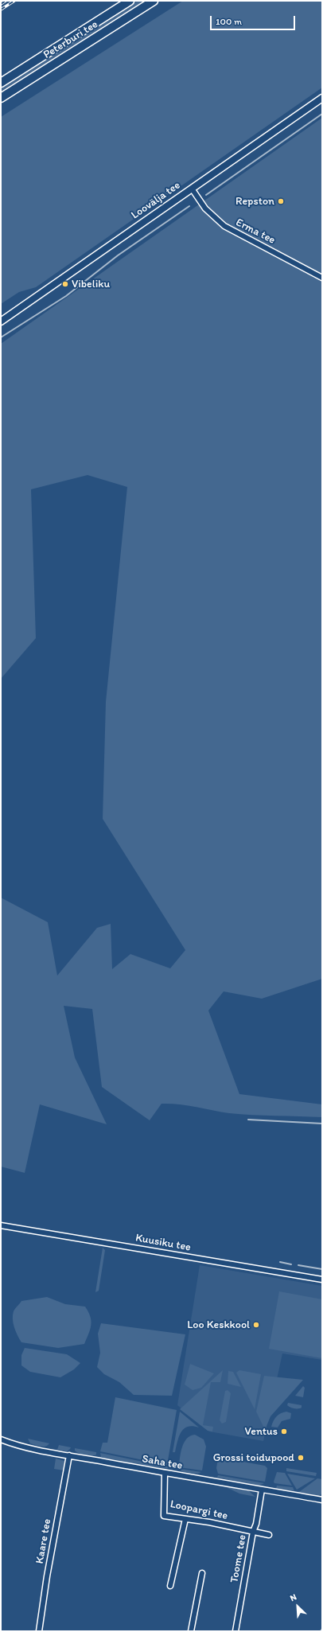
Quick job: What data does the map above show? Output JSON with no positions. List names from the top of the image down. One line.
{"streets":{"highway":["Peterburi tee"],"street":["Loovälja tee","Erma tee","Kuusiku tee","Saha tee","Loopargi tee","Kaare tee","Toome tee"]},"crossings":[["Loovälja tee","Erma tee"],["Saha tee","Loopargi tee"],["Saha tee","Kaare tee"],["Saha tee","Toome tee"],["Loopargi tee","Toome tee"]],"places":["Repston","Vibeliku","Loo Keskkool","Ventus","Grossi toidupood"],"scale_bar":"100 m","north":"top left"}
